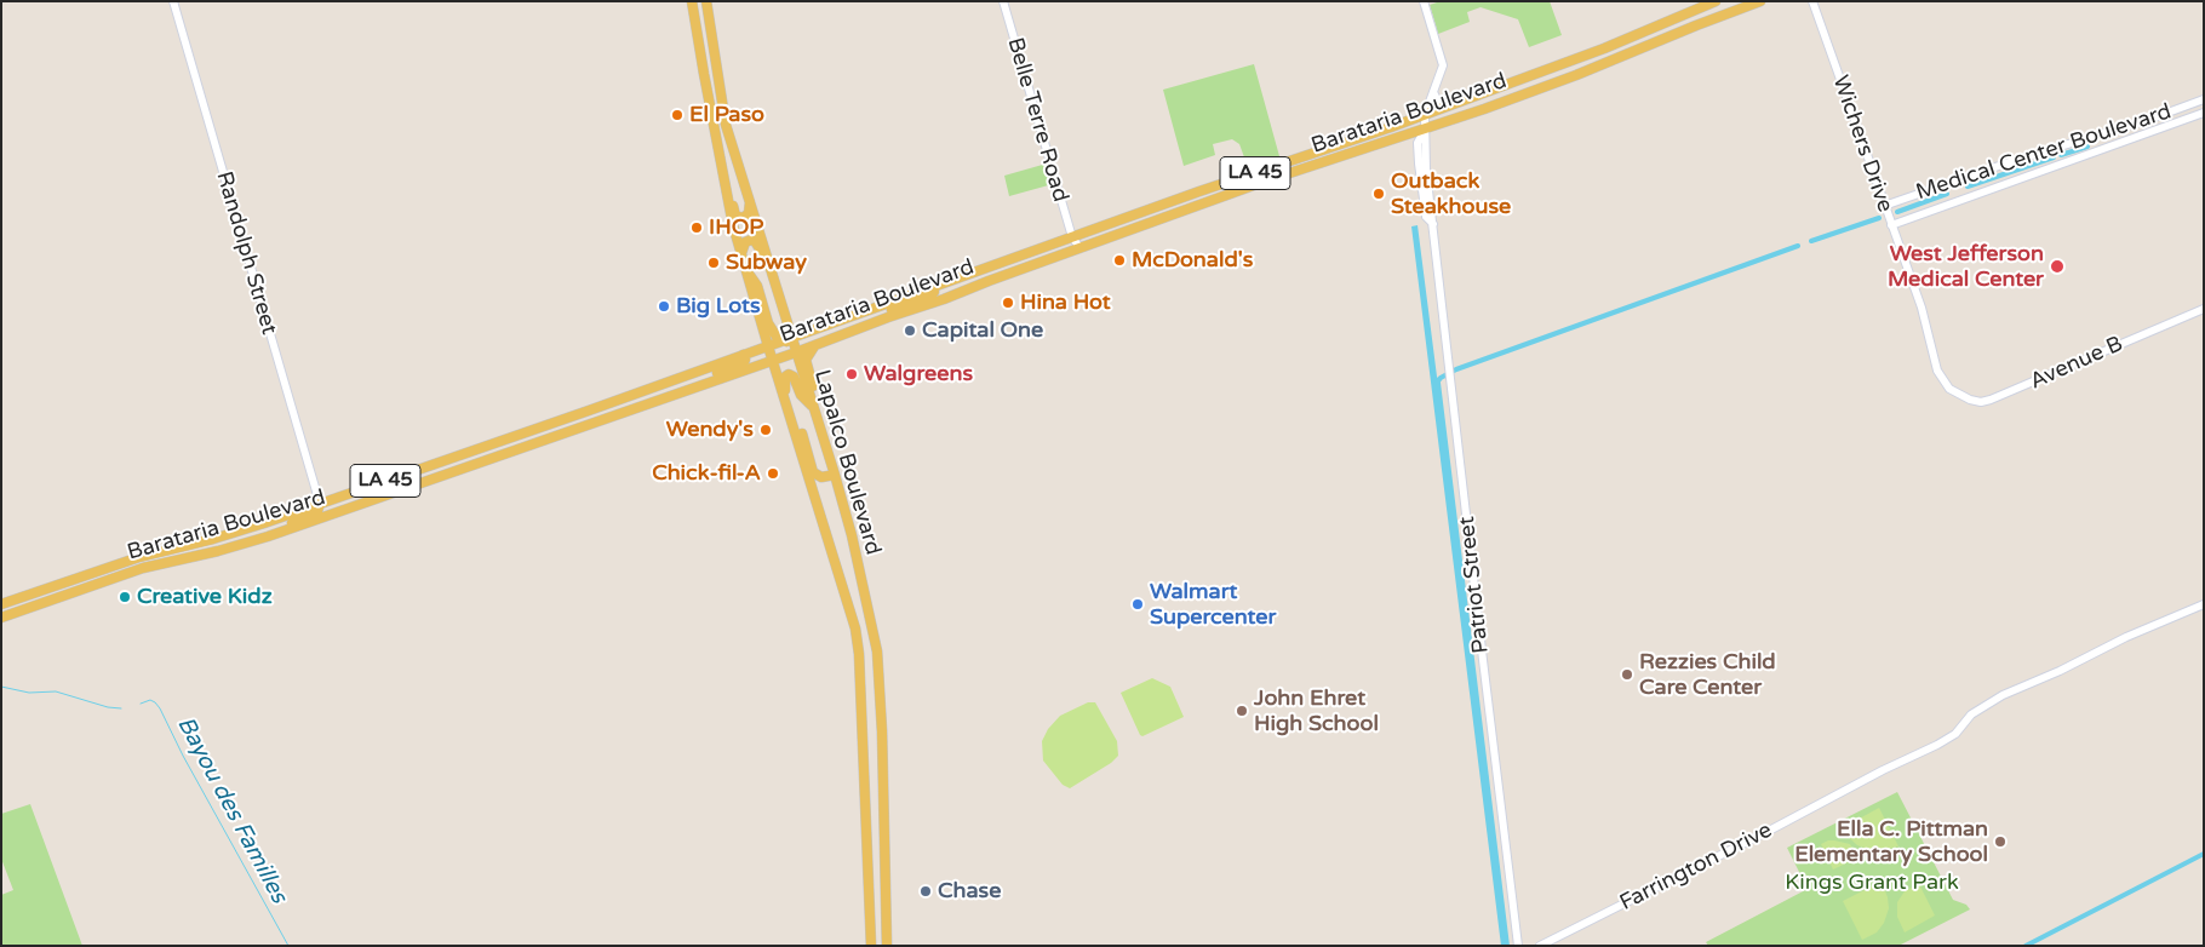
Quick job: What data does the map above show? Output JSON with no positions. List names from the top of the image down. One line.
{"streets":{"main road":["Barataria Boulevard","LA 45","Lapalco Boulevard"],"street":["Belle Terre Road","Wichers Drive","Medical Center Boulevard","Randolph Street","Avenue B","Patriot Street","Farrington Drive"]},"crossings":[["Barataria Boulevard","Belle Terre Road"],["Barataria Boulevard","Randolph Street"],["Barataria Boulevard","Lapalco Boulevard"],["Barataria Boulevard","Patriot Street"],["Wichers Drive","Medical Center Boulevard"],["Wichers Drive","Avenue B"]],"water":["Bayou des Familles"],"parks":["Kings Grant Park"],"places":["El Paso","Outback Steakhouse","IHOP","McDonald's","Subway","West Jefferson Medical Center","Hina Hot","Big Lots","Capital One","Walgreens","Wendy's","Chick-fil-A","Creative Kidz","Walmart Supercenter","Rezzies Child Care Center","John Ehret High School","Ella C. Pittman Elementary School","Chase"]}
